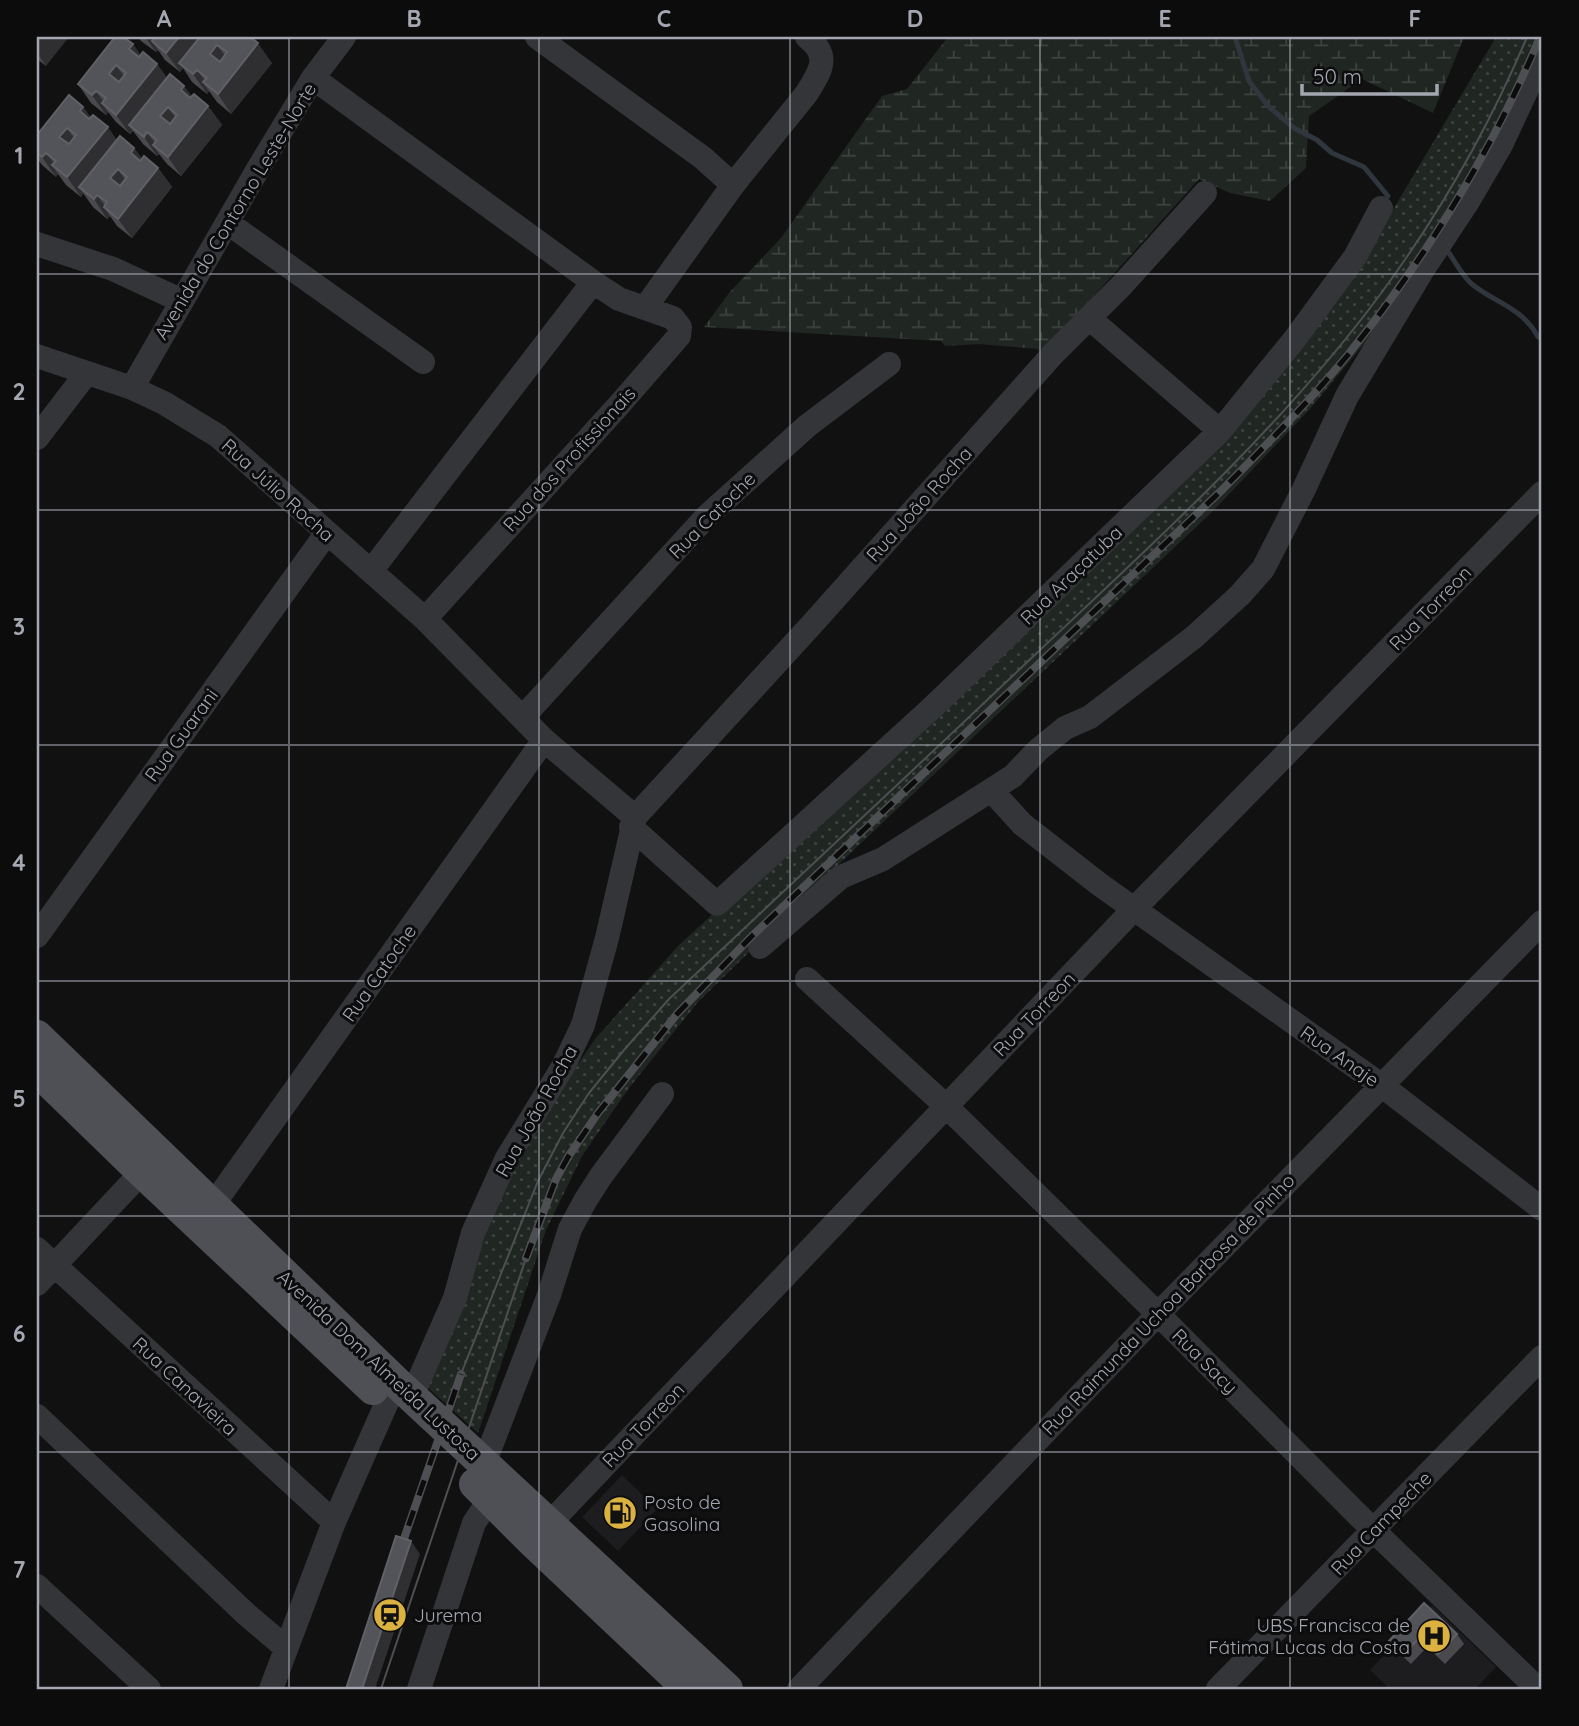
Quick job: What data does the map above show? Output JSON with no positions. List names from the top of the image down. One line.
{"streets":{"main road":["Avenida Dom Almeida Lustosa"],"street":["Avenida do Contorno Leste-Norte","Rua dos Profissionais","Rua Júlio Rocha","Rua João Rocha","Rua Catoche","Rua Araçatuba","Rua Torreon","Rua Guarani","Rua Anaje","Rua Raimunda Uchoa Barbosa de Pinho","Rua Sacy","Rua Canavieira","Rua Campeche"]},"crossings":[["Avenida do Contorno Leste-Norte","Rua dos Profissionais"],["Avenida do Contorno Leste-Norte","Rua Júlio Rocha"],["Rua dos Profissionais","Rua Júlio Rocha"],["Rua Júlio Rocha","Rua Guarani"],["Rua João Rocha","Rua Araçatuba"],["Rua João Rocha","Avenida Dom Almeida Lustosa"],["Rua João Rocha","Rua Canavieira"],["Rua Catoche","Avenida Dom Almeida Lustosa"],["Rua Torreon","Rua Anaje"],["Rua Torreon","Rua Sacy"],["Rua Torreon","Avenida Dom Almeida Lustosa"],["Rua Anaje","Rua Raimunda Uchoa Barbosa de Pinho"],["Rua Raimunda Uchoa Barbosa de Pinho","Rua Sacy"],["Rua Sacy","Rua Campeche"]],"places":{"fuel station":["Posto de Gasolina"],"station":["Jurema"],"hospital":["UBS Francisca de Fátima Lucas da Costa"]},"scale_bar":"50 m","grid":{"columns":["A","B","C","D","E","F"],"rows":["1","2","3","4","5","6","7"]}}
